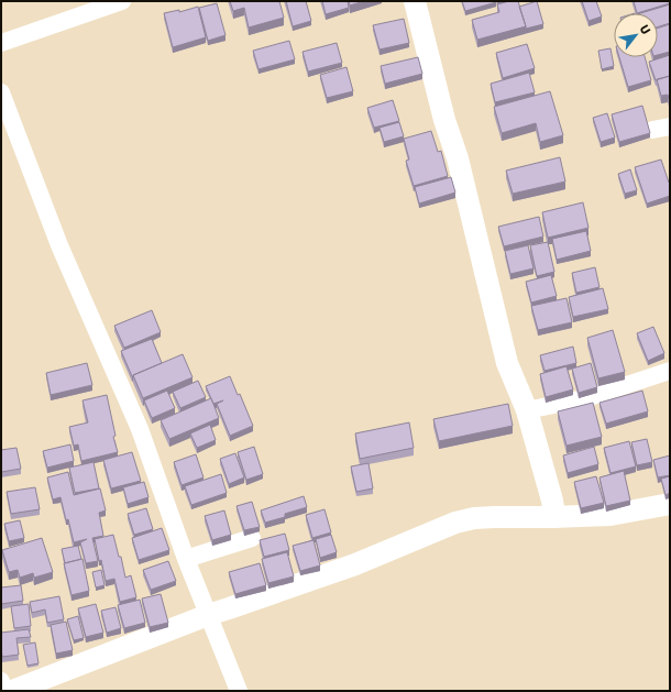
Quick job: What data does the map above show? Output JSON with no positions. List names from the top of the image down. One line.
{"north":"top right"}
